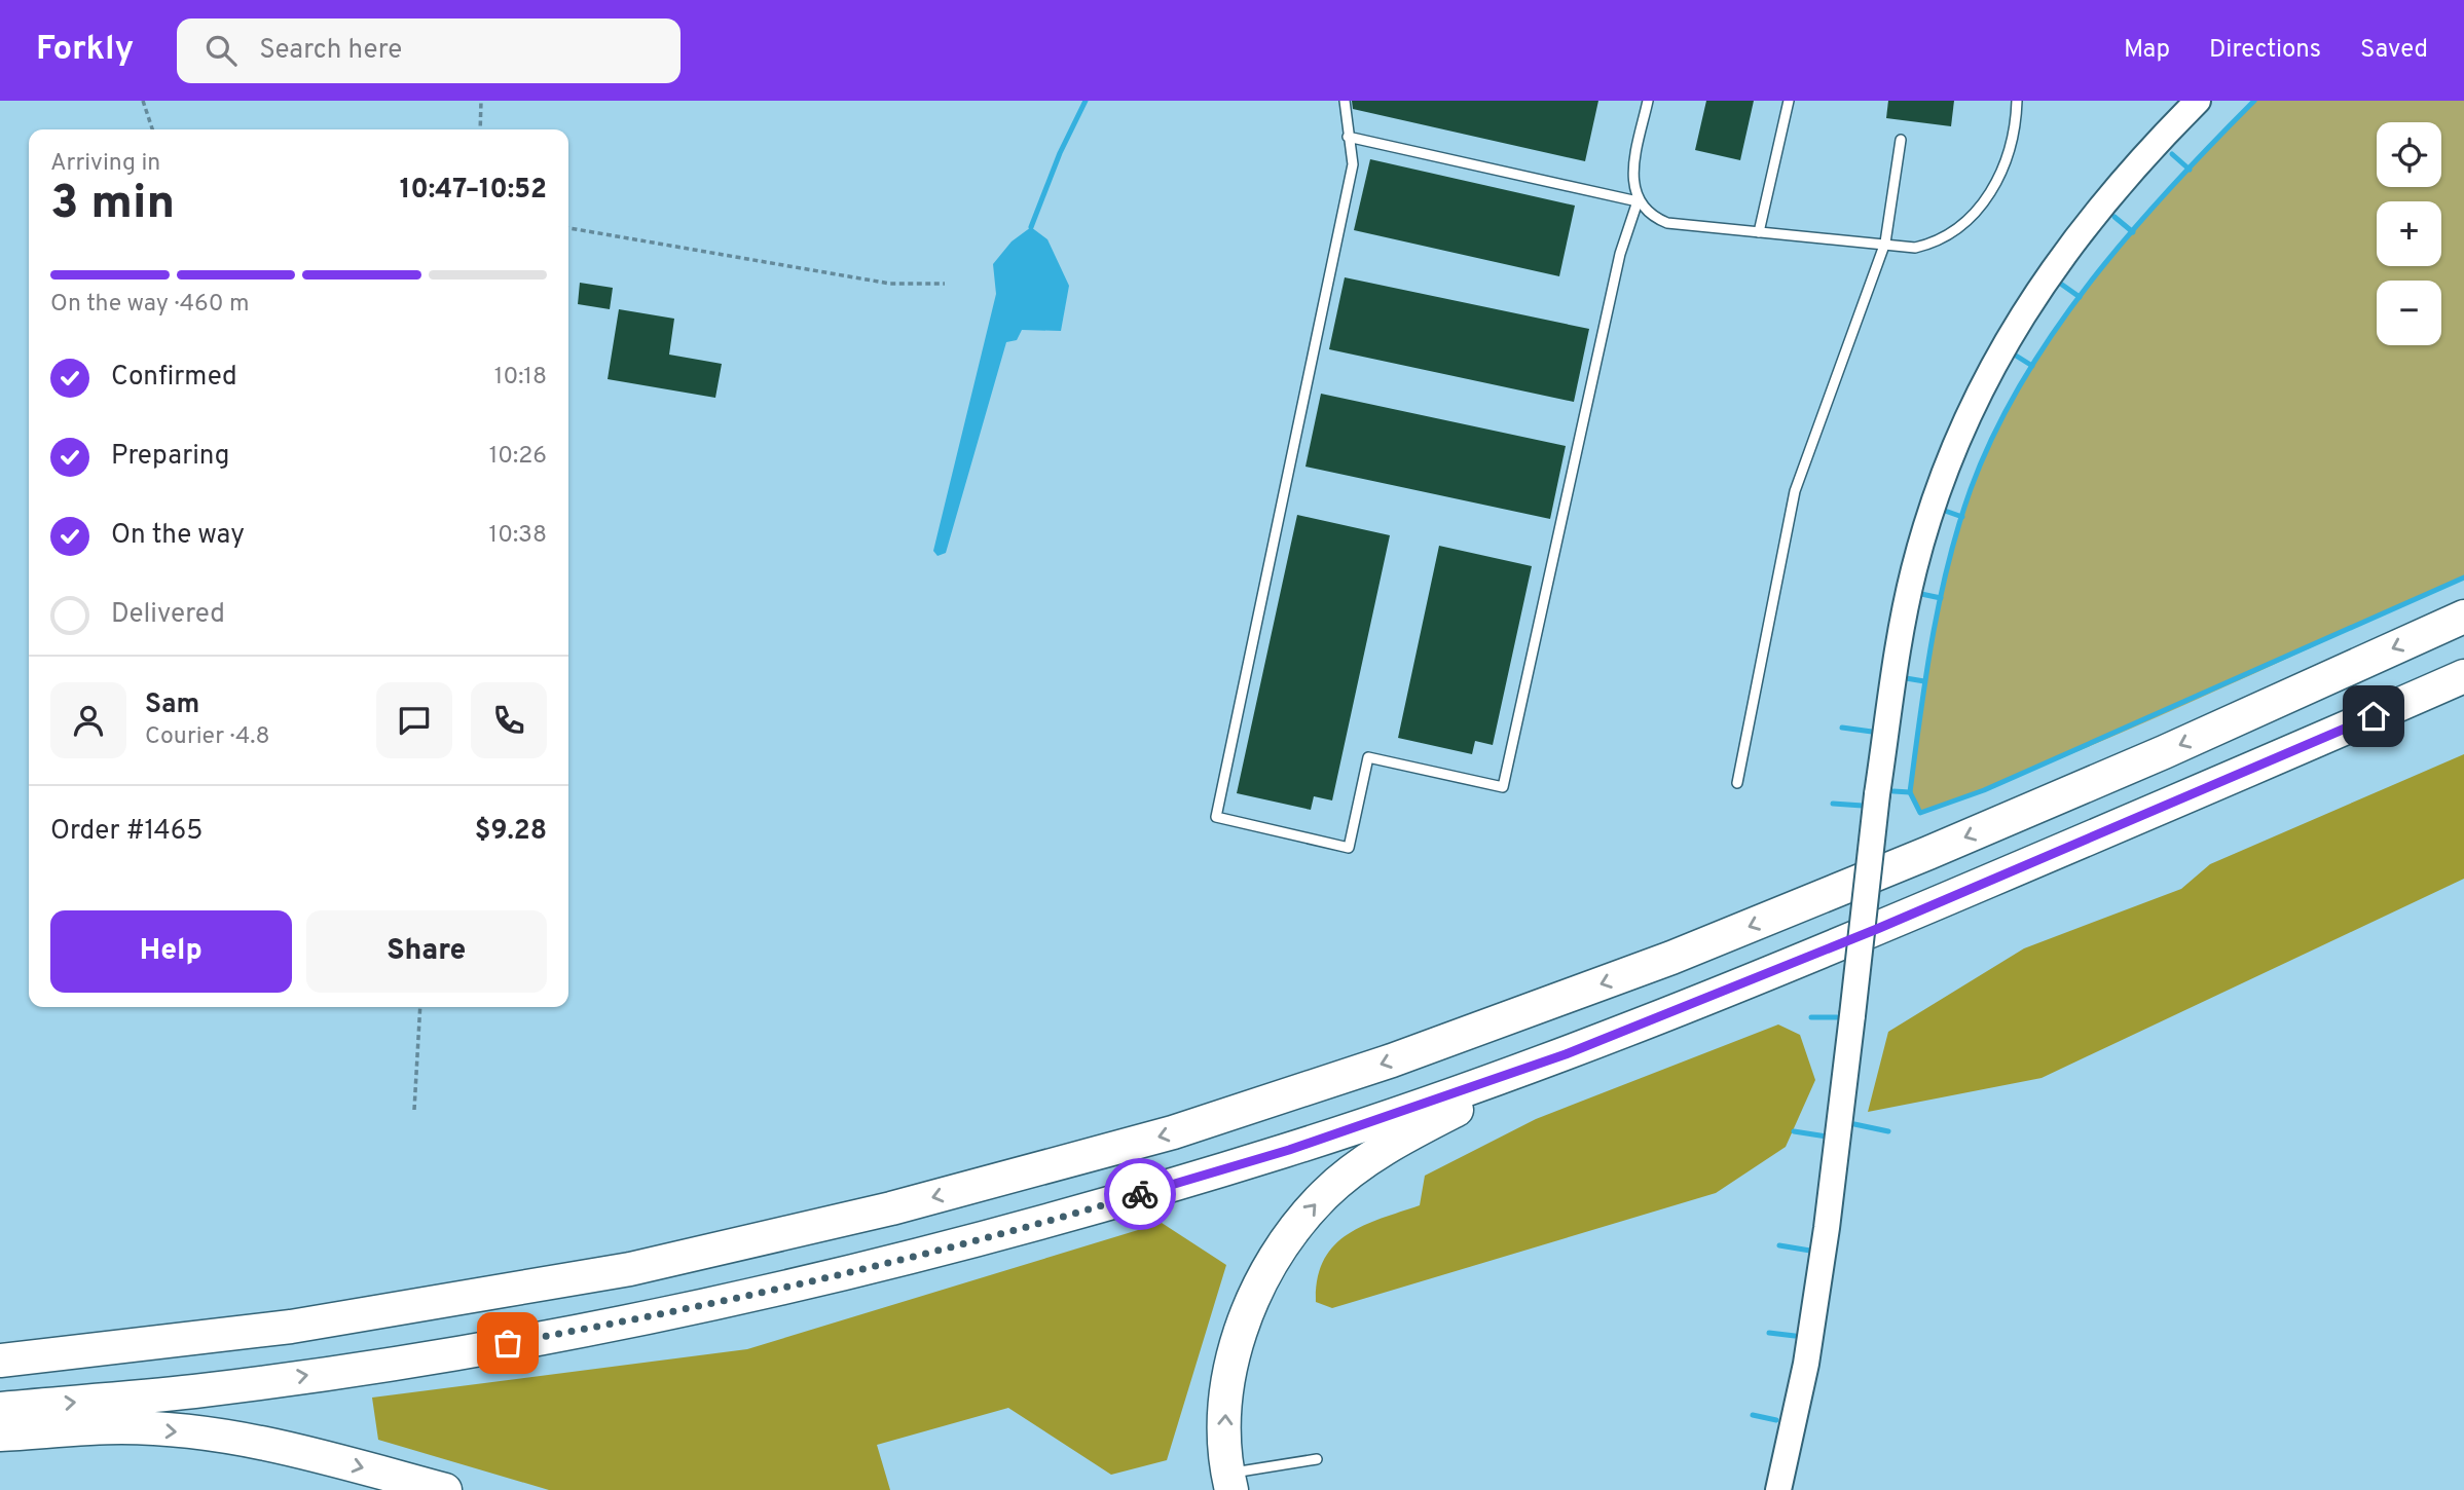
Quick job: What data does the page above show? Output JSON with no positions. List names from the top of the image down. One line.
{"page":{"header":"Forkly","search":"Search here","nav":["Map","Directions","Saved"],"map_buttons":["+","−"],"heading":["3 min","Arriving in","10:47–10:52"],"panel":["Sam","Courier · 4.8","Order #1465","$9.28"],"bar":"On the way · 460 m","list":[["Confirmed","10:18"],["Preparing","10:26"],["On the way","10:38"],"Delivered"],"buttons":["Help","Share"]}}
